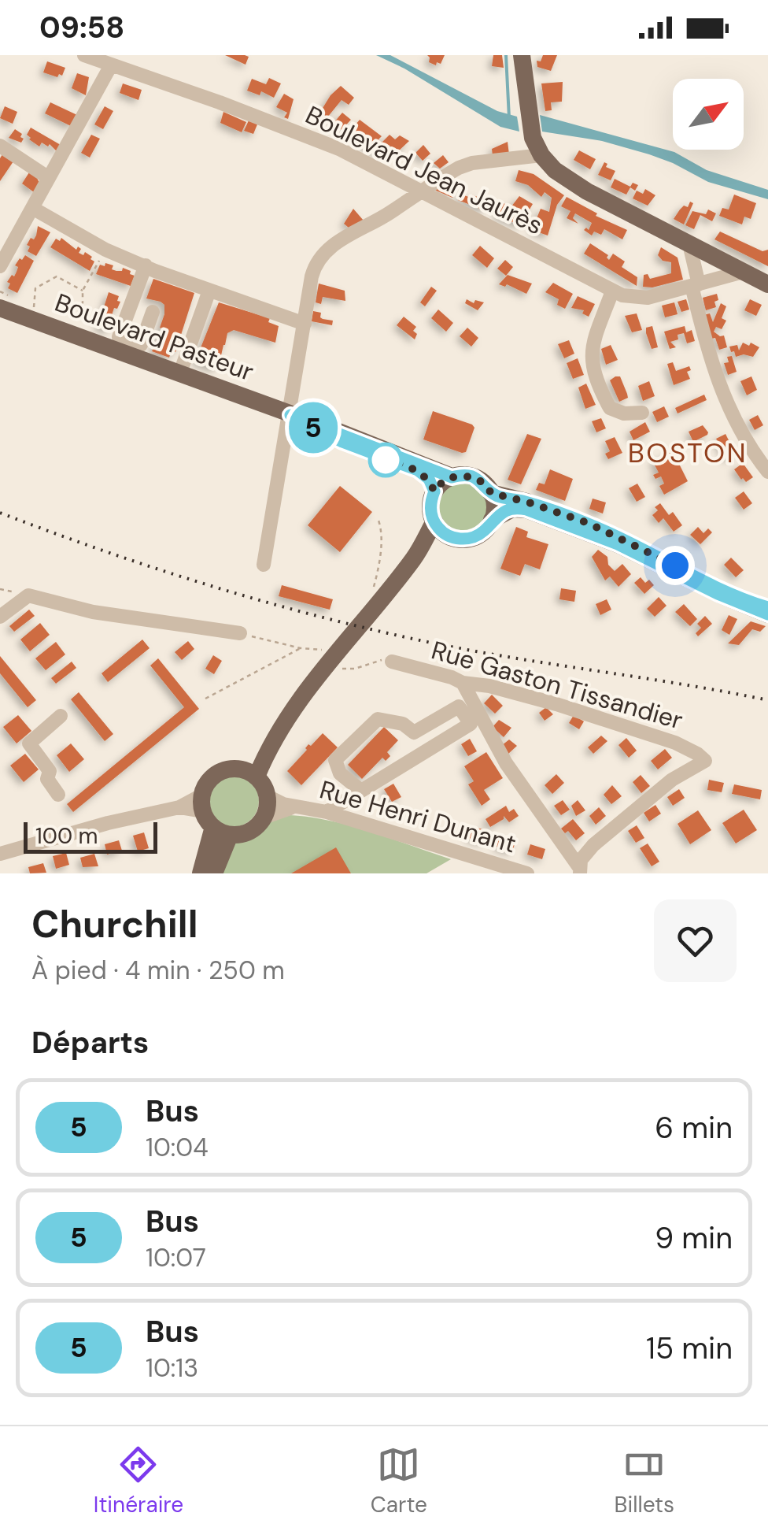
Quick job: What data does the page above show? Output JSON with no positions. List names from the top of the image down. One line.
{"streets":{"main road":["Boulevard Pasteur"],"street":["Boulevard Jean Jaurès","Rue Gaston Tissandier","Rue Henri Dunant"]},"districts":["BOSTON"],"lines":["bus line 5"],"scale_bar":"100 m","north":"top right","page":{"status":"09:58","on_map":"5","scale":"100 m","heading":[["Churchill","À pied · 4 min · 250 m"],"Départs"],"list":[{"mark":"5","name":"Bus","note":"10:04","value":"6 min"},{"mark":"5","name":"Bus","note":"10:07","value":"9 min"},{"mark":"5","name":"Bus","note":"10:13","value":"15 min"}],"tabs":["Itinéraire","Carte","Billets"]}}
